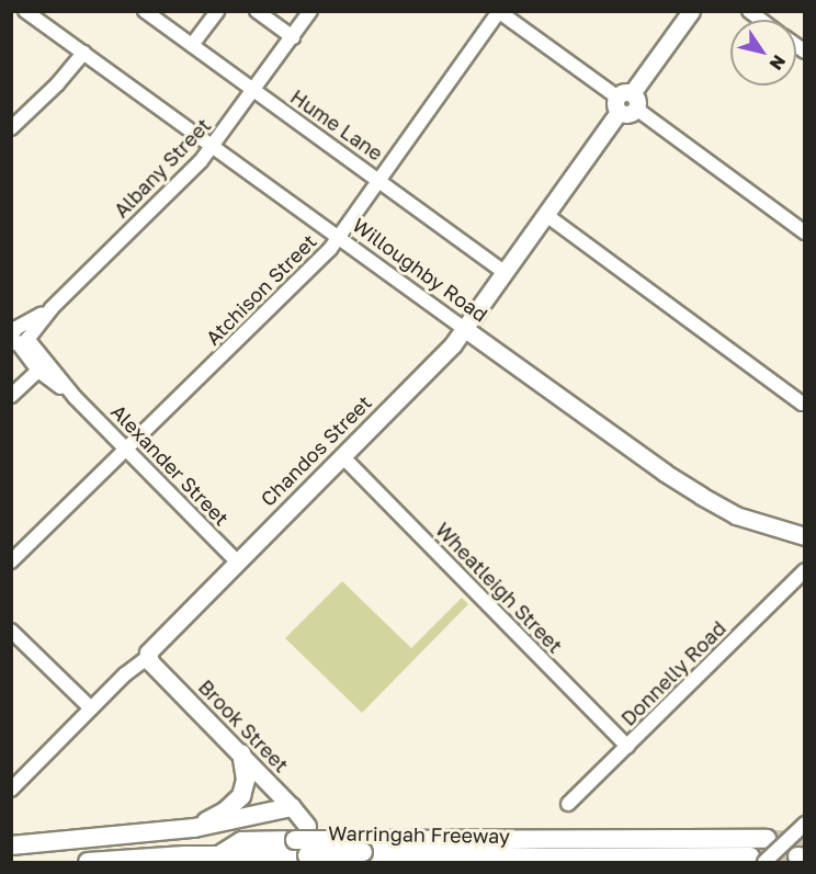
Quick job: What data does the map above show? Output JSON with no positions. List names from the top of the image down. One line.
{"streets":{"highway":["Warringah Freeway"],"main road":["Willoughby Road","Chandos Street","Brook Street"],"street":["Hume Lane","Albany Street","Atchison Street","Alexander Street","Wheatleigh Street","Donnelly Road"]},"crossings":[["Hume Lane","Albany Street"],["Hume Lane","Atchison Street"],["Hume Lane","Chandos Street"],["Albany Street","Willoughby Road"],["Albany Street","Alexander Street"],["Willoughby Road","Atchison Street"],["Willoughby Road","Chandos Street"],["Atchison Street","Alexander Street"],["Chandos Street","Alexander Street"],["Chandos Street","Wheatleigh Street"],["Chandos Street","Brook Street"],["Wheatleigh Street","Donnelly Road"]],"north":"bottom right"}
